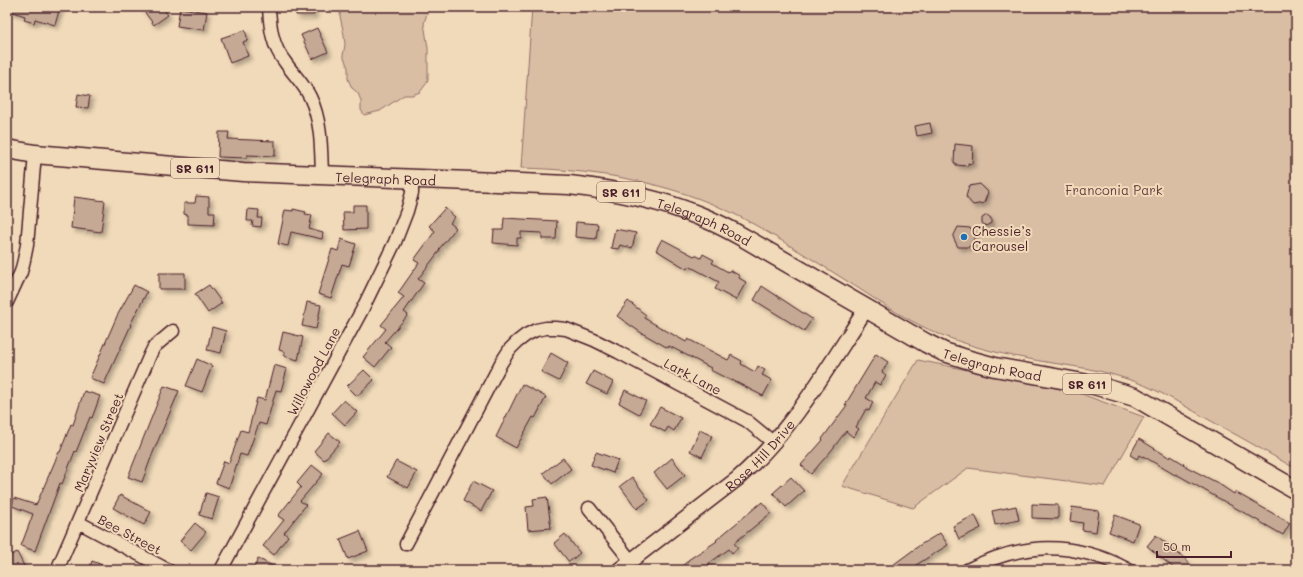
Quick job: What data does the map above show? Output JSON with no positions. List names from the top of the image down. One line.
{"streets":{"main road":["SR 611","Telegraph Road"],"street":["Willowood Lane","Lark Lane","Maryview Street","Rose Hill Drive","Bee Street"]},"crossings":[["Telegraph Road","Willowood Lane"],["Telegraph Road","Rose Hill Drive"],["Lark Lane","Rose Hill Drive"],["Maryview Street","Bee Street"]],"parks":["Franconia Park"],"places":["Chessie’s Carousel"],"scale_bar":"50 m"}
